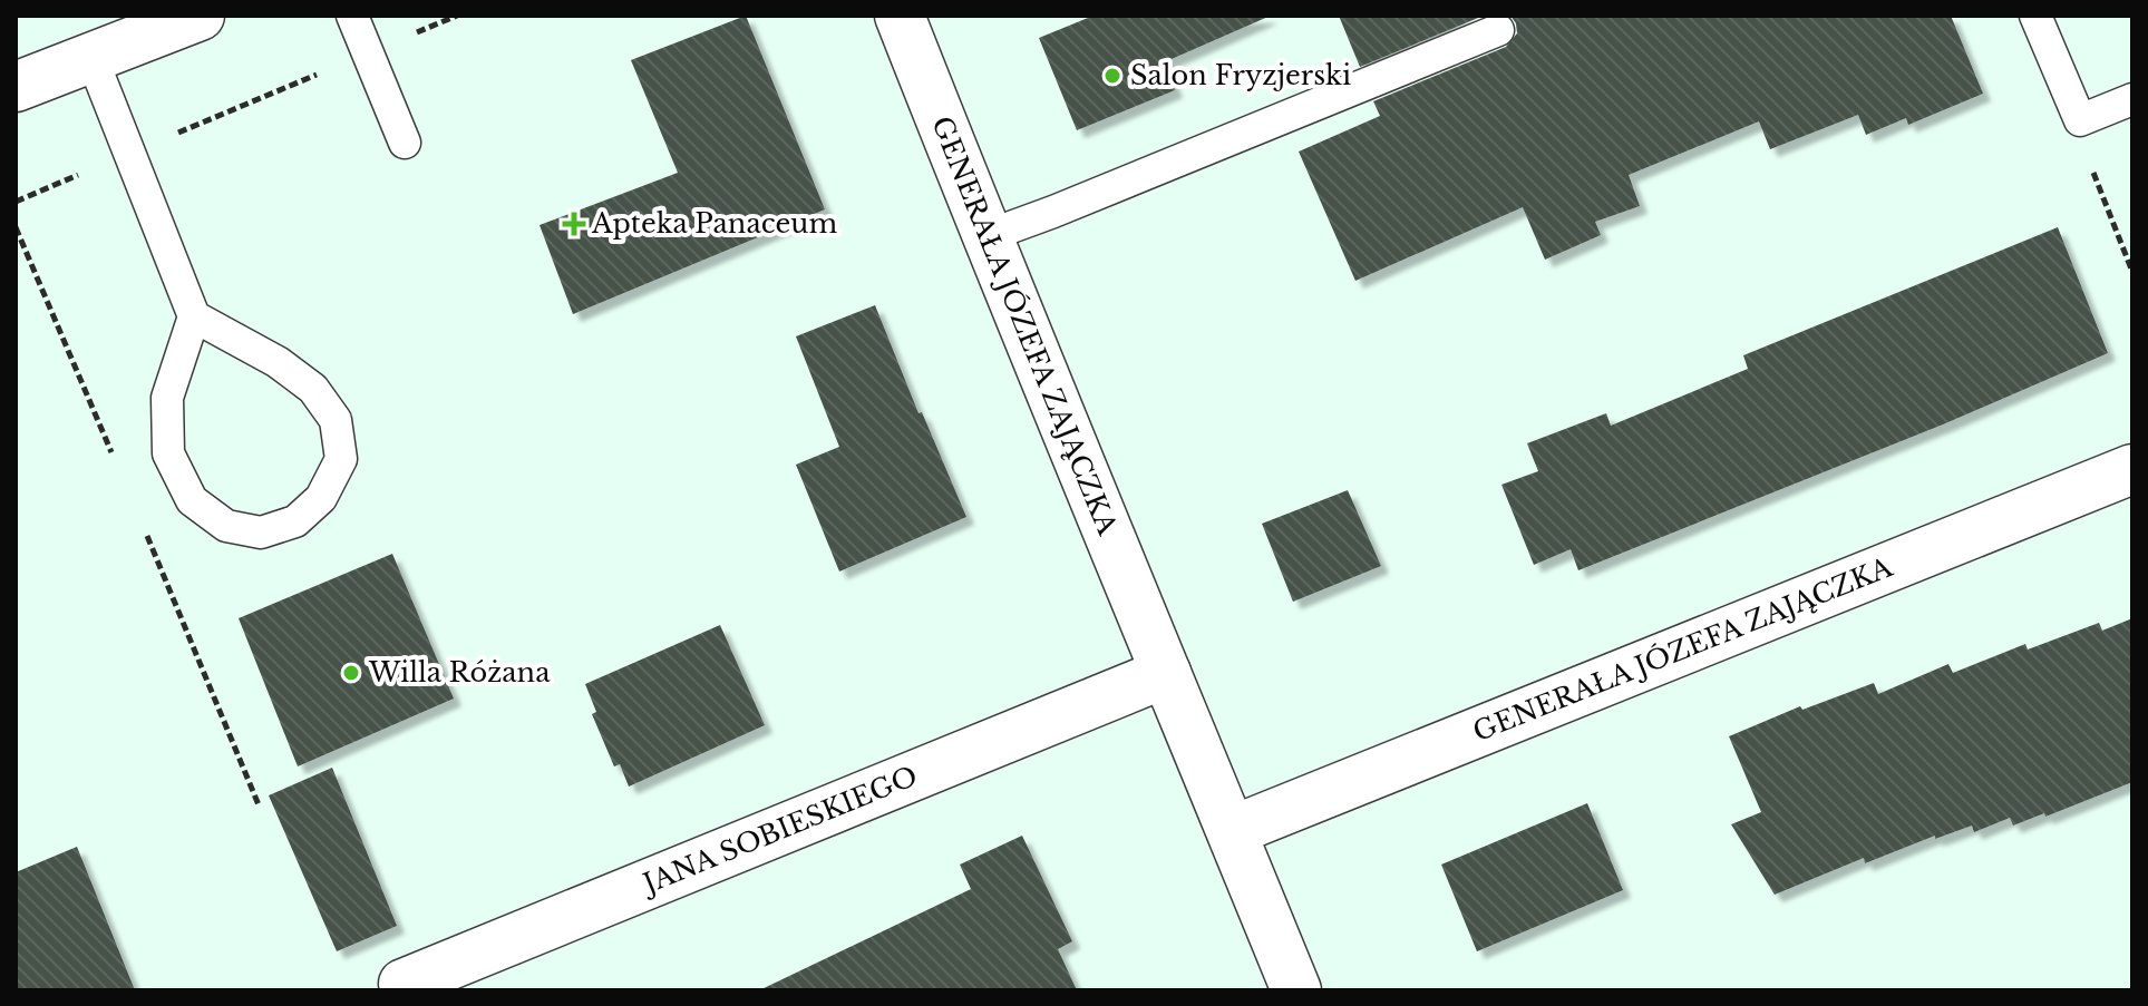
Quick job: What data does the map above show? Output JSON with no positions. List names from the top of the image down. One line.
{"streets":{"street":["GENERAŁA JÓZEFA ZAJĄCZKA","JANA SOBIESKIEGO"]},"crossings":[["GENERAŁA JÓZEFA ZAJĄCZKA","JANA SOBIESKIEGO"]],"places":{"other":["Salon Fryzjerski","Willa Różana"],"health":["Apteka Panaceum"]}}
